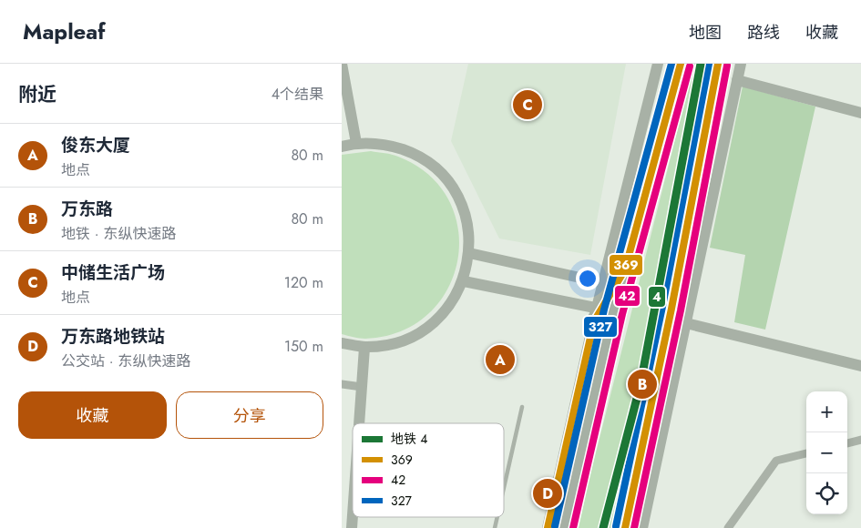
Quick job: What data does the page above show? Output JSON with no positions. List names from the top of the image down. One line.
{"lines":["metro line 4","transit line 369","transit line 327","transit line 42"],"legend":["地铁 4","369","42","327"],"page":{"header":"Mapleaf","nav":["地图","路线","收藏"],"heading":["附近","4个结果"],"pins":["C","A","B","D"],"list":[{"mark":"A","name":"俊东大厦","note":"地点","value":"80 m"},{"mark":"B","name":"万东路","note":"地铁 · 东纵快速路","value":"80 m"},{"mark":"C","name":"中储生活广场","note":"地点","value":"120 m"},{"mark":"D","name":"万东路地铁站","note":"公交站 · 东纵快速路","value":"150 m"}],"buttons":["收藏","分享"],"map_buttons":["+","−"]}}
